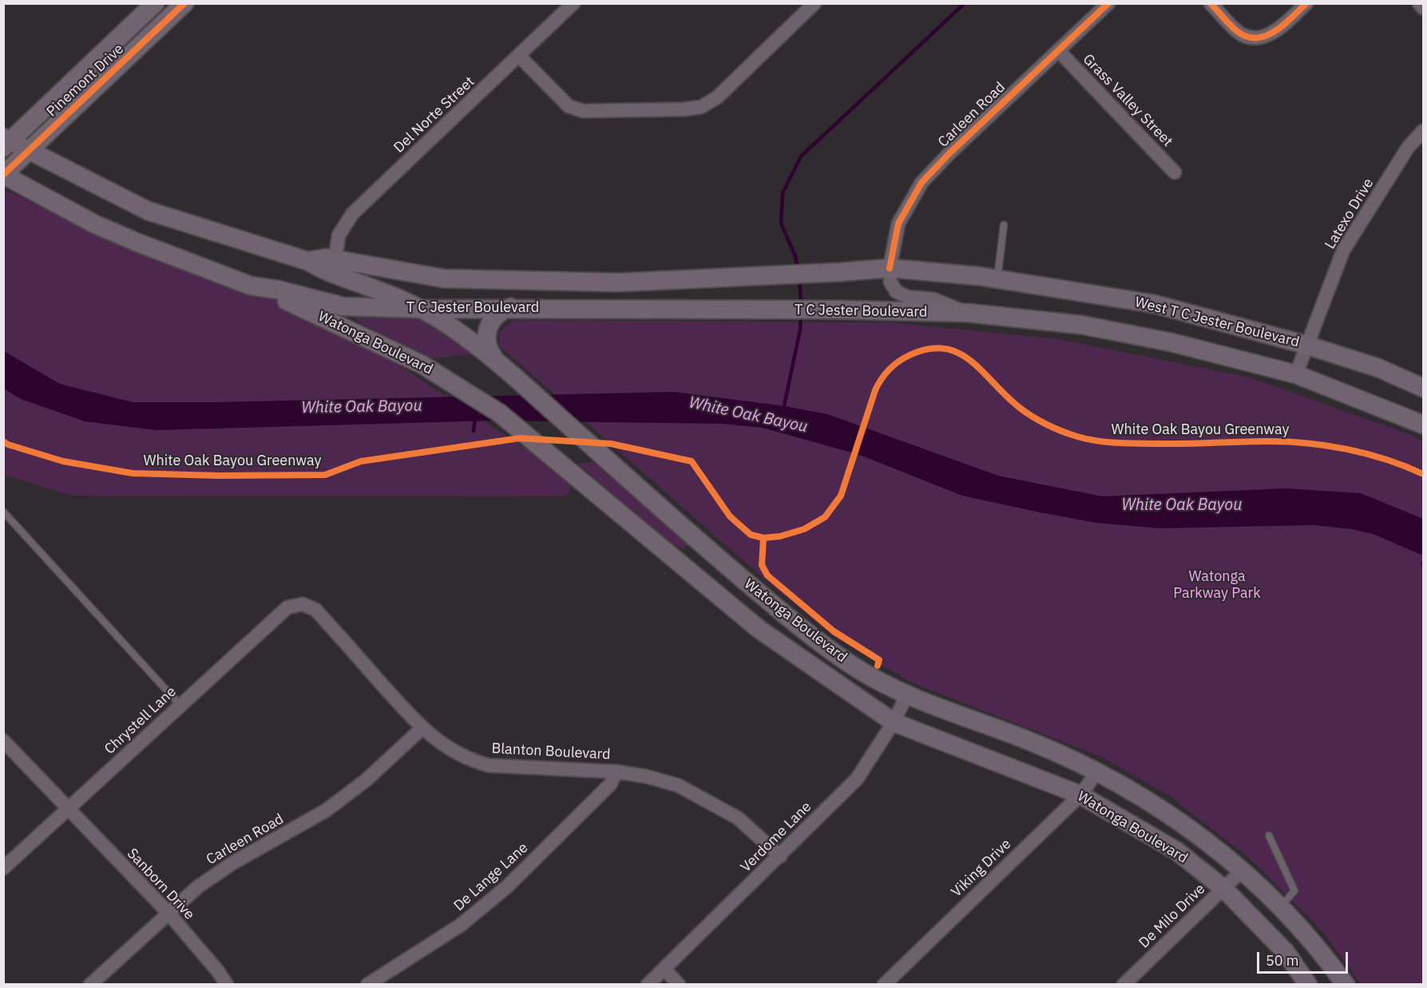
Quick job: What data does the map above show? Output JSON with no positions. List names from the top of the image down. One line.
{"streets":{"main road":["Pinemont Drive","T C Jester Boulevard","West T C Jester Boulevard","Watonga Boulevard"],"street":["Grass Valley Street","Del Norte Street","Carleen Road","Latexo Drive","Chrystell Lane","Blanton Boulevard","Verdome Lane","Viking Drive","De Lange Lane","Sanborn Drive","De Milo Drive"],"cycle path":["White Oak Bayou Greenway"]},"crossings":[["Pinemont Drive","T C Jester Boulevard"],["Grass Valley Street","Carleen Road"],["Del Norte Street","T C Jester Boulevard"],["Carleen Road","T C Jester Boulevard"],["Carleen Road","West T C Jester Boulevard"],["Carleen Road","Blanton Boulevard"],["Carleen Road","Sanborn Drive"],["Latexo Drive","West T C Jester Boulevard"],["T C Jester Boulevard","West T C Jester Boulevard"],["T C Jester Boulevard","Watonga Boulevard"],["Watonga Boulevard","Verdome Lane"],["Watonga Boulevard","Viking Drive"],["Watonga Boulevard","De Milo Drive"],["Chrystell Lane","Blanton Boulevard"],["Chrystell Lane","Sanborn Drive"],["Blanton Boulevard","Verdome Lane"],["Blanton Boulevard","De Lange Lane"]],"water":["White Oak Bayou"],"parks":["Watonga Parkway Park"],"scale_bar":"50 m"}
